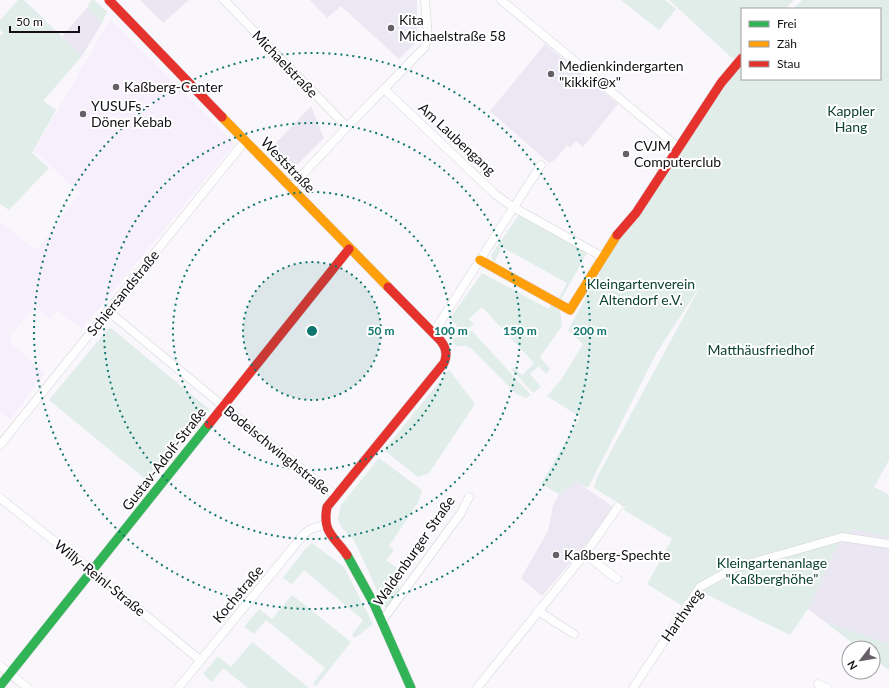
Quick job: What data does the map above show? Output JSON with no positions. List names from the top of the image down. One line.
{"streets":{"street":["Michaelstraße","Am Laubengang","Weststraße","Schiersandstraße","Bodelschwinghstraße","Gustav-Adolf-Straße","Waldenburger Straße","Willy-Reinl-Straße","Kochstraße","Harthweg"]},"crossings":[["Weststraße","Schiersandstraße"],["Weststraße","Bodelschwinghstraße"],["Weststraße","Gustav-Adolf-Straße"],["Schiersandstraße","Bodelschwinghstraße"],["Bodelschwinghstraße","Gustav-Adolf-Straße"],["Gustav-Adolf-Straße","Willy-Reinl-Straße"],["Waldenburger Straße","Kochstraße"],["Willy-Reinl-Straße","Kochstraße"]],"parks":["Kappler Hang","Kleingartenverein Altendorf e.V.","Matthäusfriedhof","Kleingartenanlage \"Kaßberghöhe\""],"places":["Kita Michaelstraße 58","Medienkindergarten \"kikkif@x\"","Kaßberg-Center","YUSUFs - Döner Kebab","CVJM Computerclub","Kaßberg-Spechte"],"legend":["Frei","Zäh","Stau"],"scale_bar":"50 m","north":"bottom left","rings":["50 m","100 m","150 m","200 m"]}
